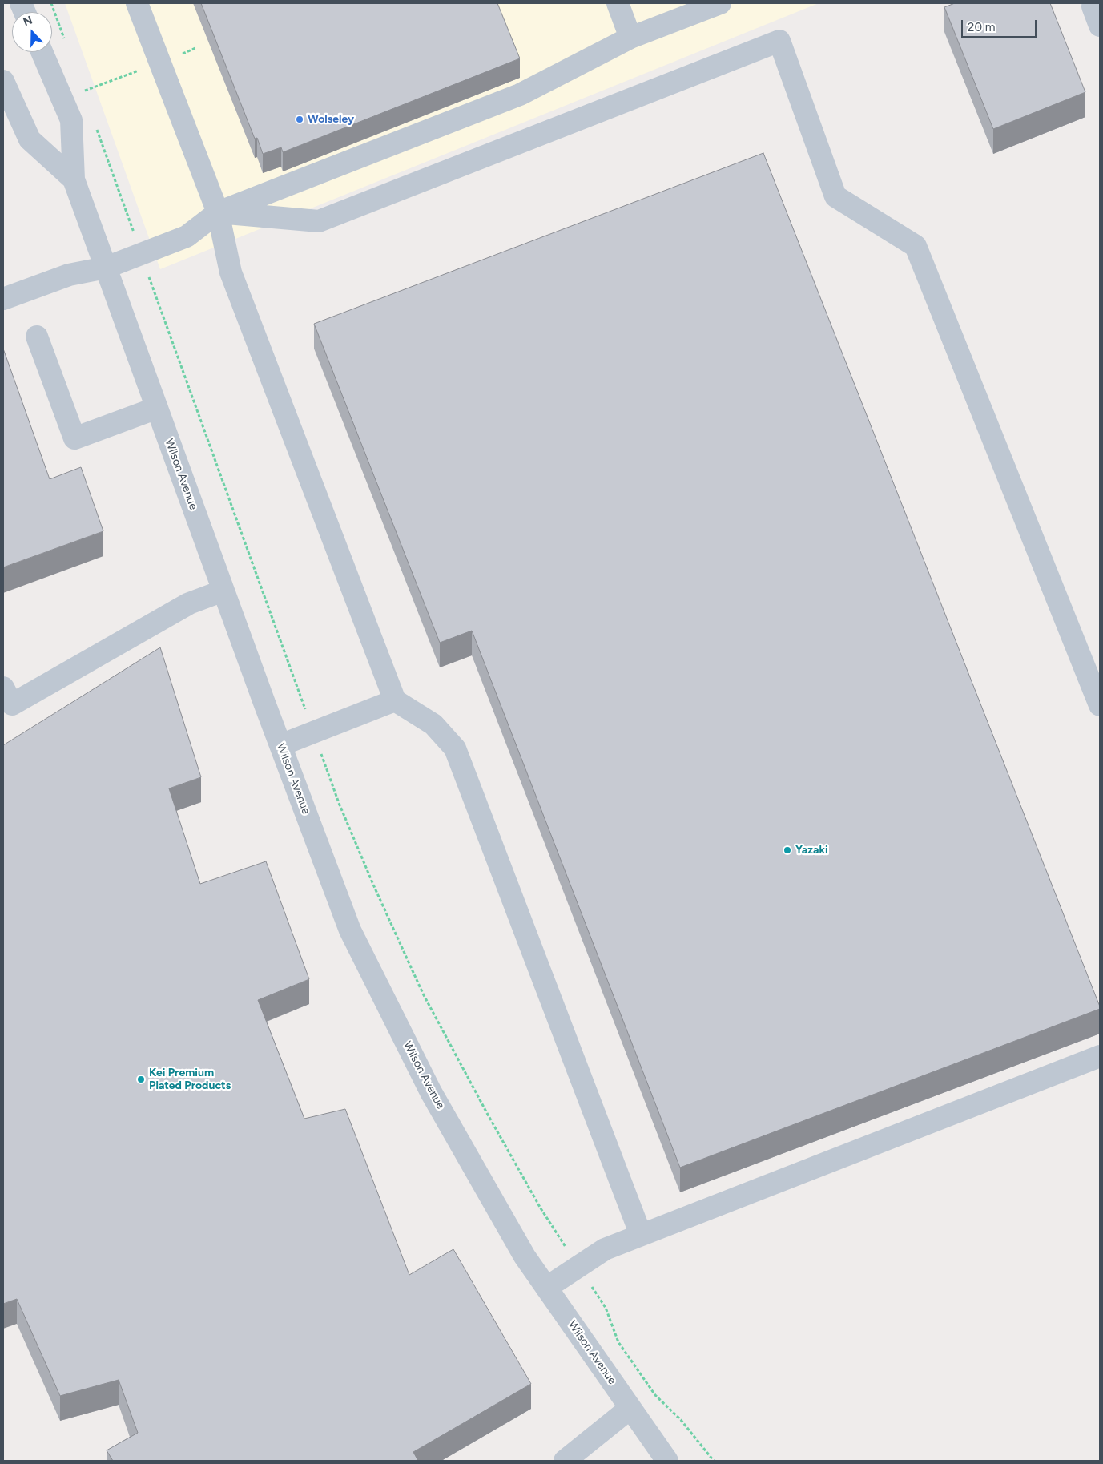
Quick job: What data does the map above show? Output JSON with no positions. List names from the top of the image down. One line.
{"streets":{"street":["Wilson Avenue"]},"places":["Wolseley","Yazaki","Kei Premium Plated Products"],"scale_bar":"20 m","north":"top"}
